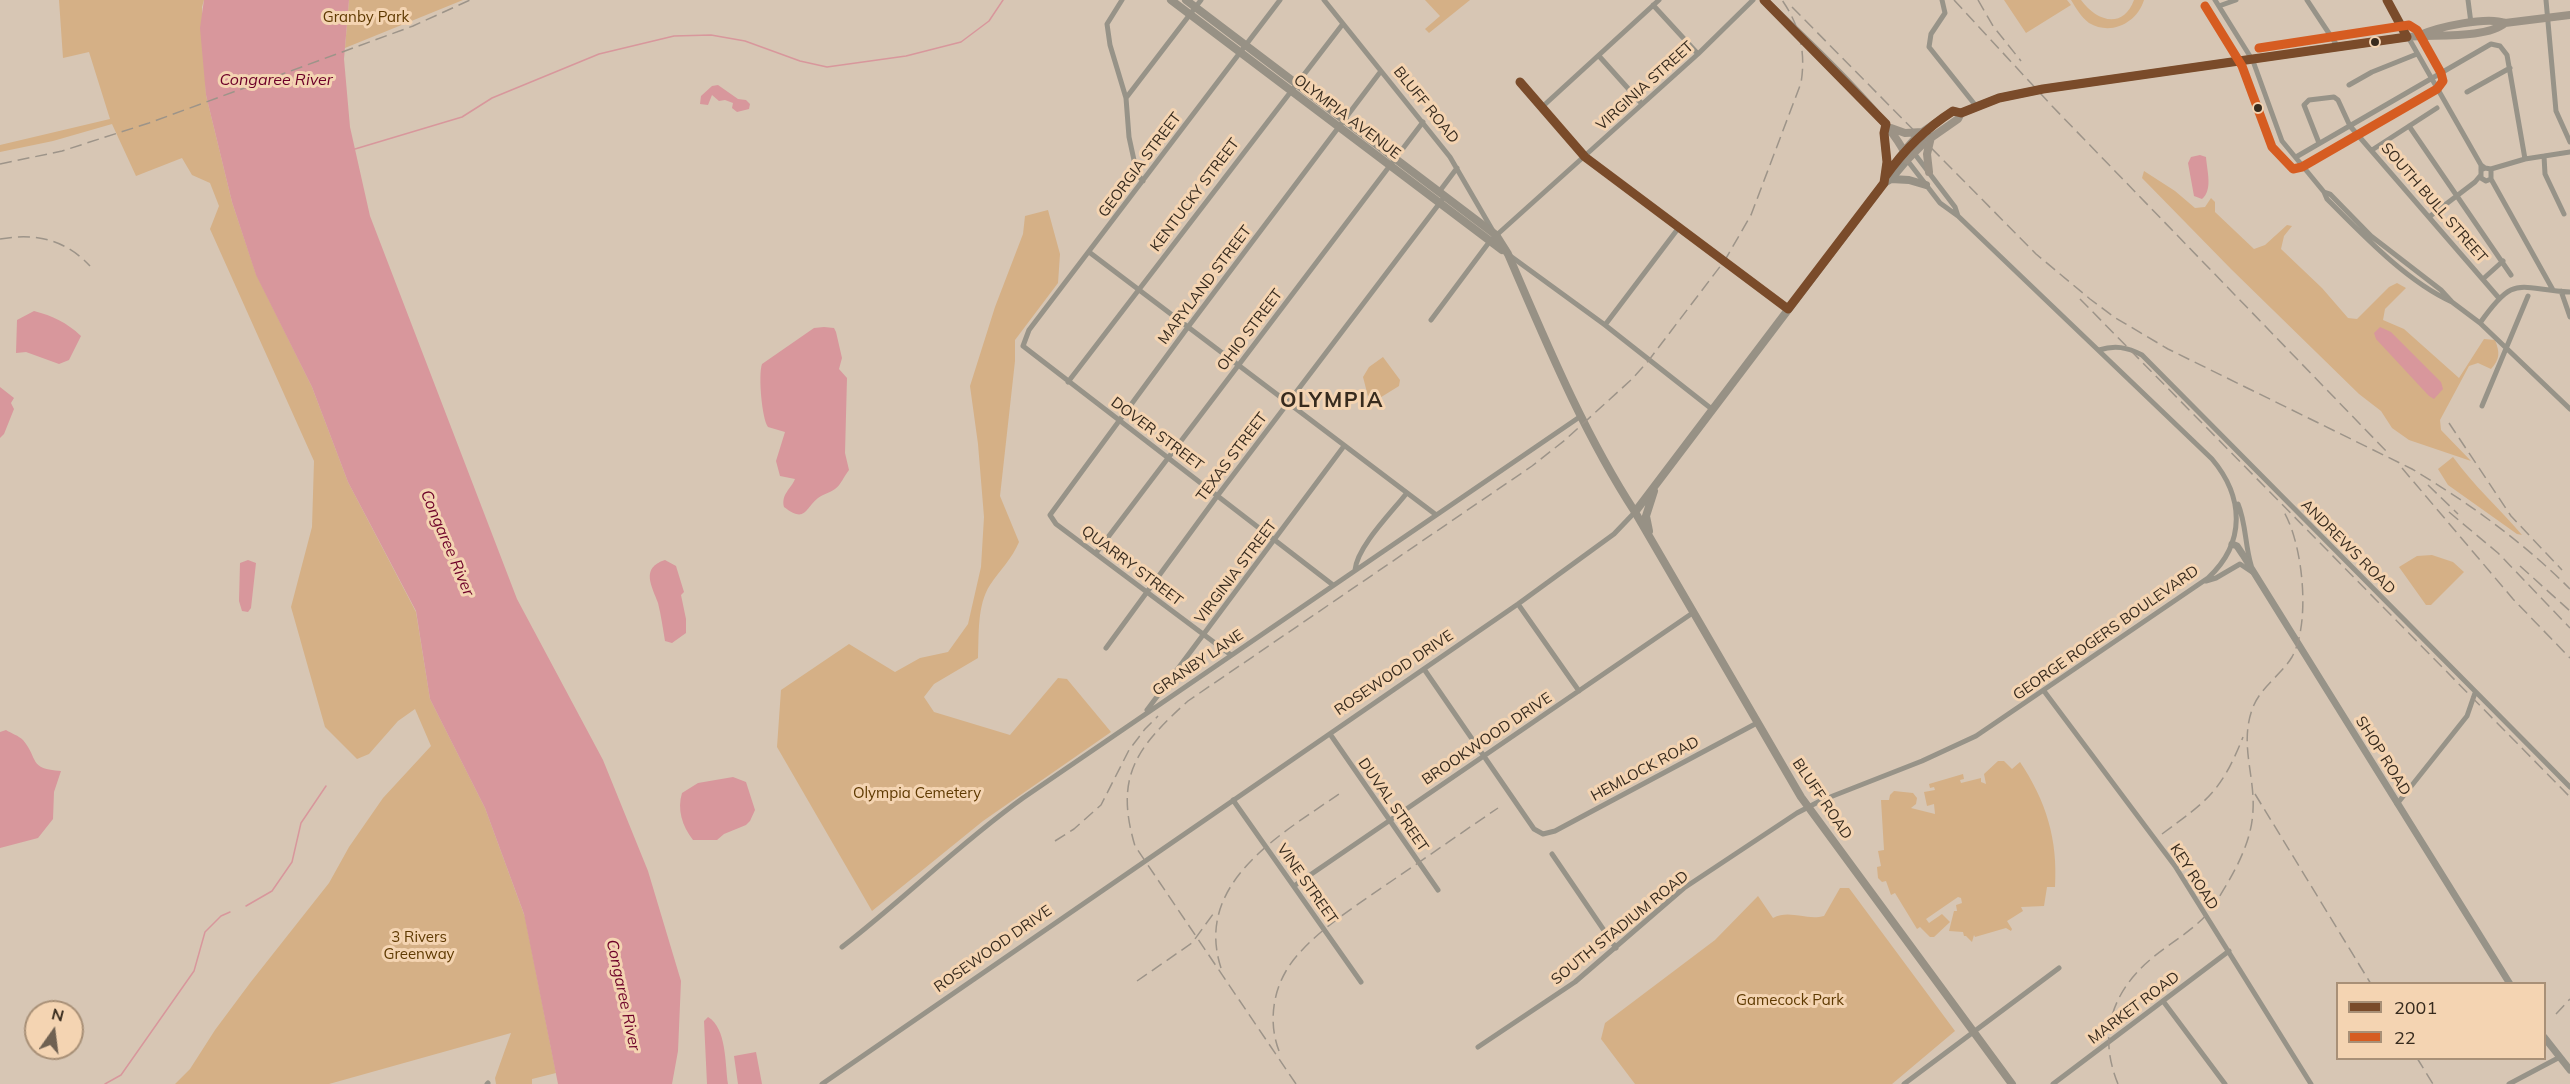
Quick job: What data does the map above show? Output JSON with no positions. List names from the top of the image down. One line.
{"streets":{"main road":["BLUFF ROAD","OLYMPIA AVENUE","ROSEWOOD DRIVE"],"street":["VIRGINIA STREET","GEORGIA STREET","KENTUCKY STREET","SOUTH BULL STREET","MARYLAND STREET","OHIO STREET","DOVER STREET","TEXAS STREET","ANDREWS ROAD","QUARRY STREET","GEORGE ROGERS BOULEVARD","GRANBY LANE","BROOKWOOD DRIVE","SHOP ROAD","HEMLOCK ROAD","DUVAL STREET","KEY ROAD","VINE STREET","SOUTH STADIUM ROAD","MARKET ROAD"]},"crossings":[["VIRGINIA STREET","BLUFF ROAD"],["VIRGINIA STREET","OLYMPIA AVENUE"],["VIRGINIA STREET","DOVER STREET"],["VIRGINIA STREET","QUARRY STREET"],["VIRGINIA STREET","GRANBY LANE"],["BLUFF ROAD","OLYMPIA AVENUE"],["BLUFF ROAD","KENTUCKY STREET"],["BLUFF ROAD","MARYLAND STREET"],["BLUFF ROAD","OHIO STREET"],["BLUFF ROAD","TEXAS STREET"],["BLUFF ROAD","GEORGE ROGERS BOULEVARD"],["BLUFF ROAD","GRANBY LANE"],["BLUFF ROAD","ROSEWOOD DRIVE"],["BLUFF ROAD","BROOKWOOD DRIVE"],["BLUFF ROAD","HEMLOCK ROAD"],["BLUFF ROAD","SOUTH STADIUM ROAD"],["OLYMPIA AVENUE","GEORGIA STREET"],["OLYMPIA AVENUE","KENTUCKY STREET"],["OLYMPIA AVENUE","MARYLAND STREET"],["OLYMPIA AVENUE","OHIO STREET"],["OLYMPIA AVENUE","TEXAS STREET"],["OLYMPIA AVENUE","ROSEWOOD DRIVE"],["GEORGIA STREET","DOVER STREET"],["KENTUCKY STREET","DOVER STREET"],["MARYLAND STREET","DOVER STREET"],["MARYLAND STREET","QUARRY STREET"],["OHIO STREET","DOVER STREET"],["OHIO STREET","QUARRY STREET"],["DOVER STREET","TEXAS STREET"],["DOVER STREET","GRANBY LANE"],["TEXAS STREET","QUARRY STREET"],["ANDREWS ROAD","GEORGE ROGERS BOULEVARD"],["QUARRY STREET","GRANBY LANE"],["GEORGE ROGERS BOULEVARD","ROSEWOOD DRIVE"],["GEORGE ROGERS BOULEVARD","SHOP ROAD"],["GEORGE ROGERS BOULEVARD","KEY ROAD"],["GEORGE ROGERS BOULEVARD","SOUTH STADIUM ROAD"],["ROSEWOOD DRIVE","DUVAL STREET"],["ROSEWOOD DRIVE","VINE STREET"],["BROOKWOOD DRIVE","HEMLOCK ROAD"],["BROOKWOOD DRIVE","DUVAL STREET"],["BROOKWOOD DRIVE","VINE STREET"],["KEY ROAD","MARKET ROAD"]],"districts":["OLYMPIA"],"water":["Congaree River"],"parks":["Granby Park","Olympia Cemetery","3 Rivers Greenway","Gamecock Park"],"lines":["transit line 2001","transit line 22"],"legend":["2001","22"],"north":"top"}
